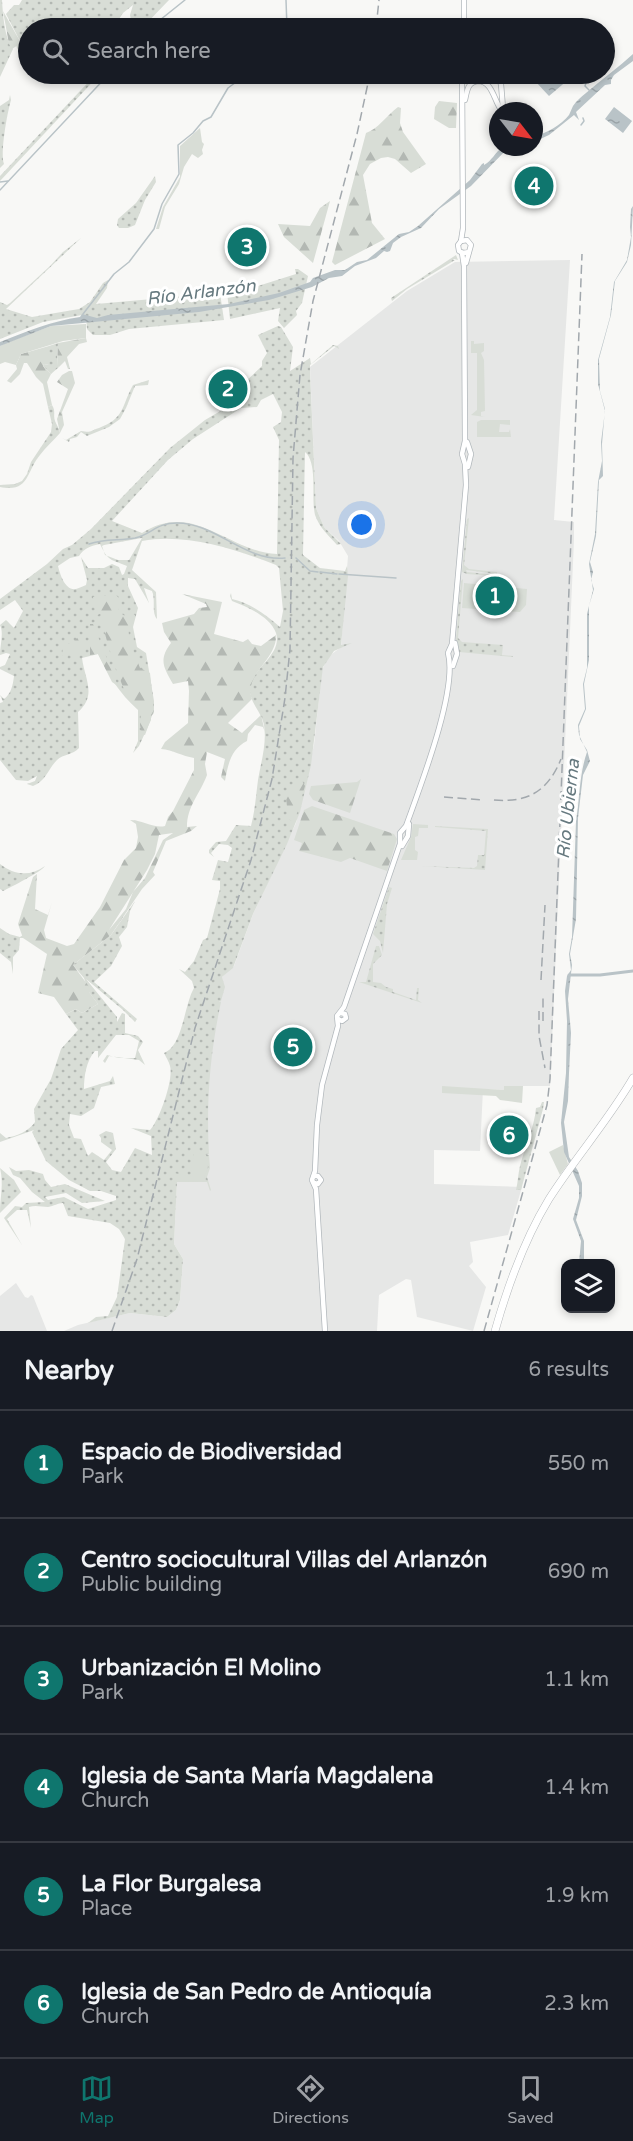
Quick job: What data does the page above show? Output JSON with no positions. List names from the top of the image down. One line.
{"water":["Río Arlanzón","Río Ubierna"],"north":"bottom right","page":{"search":"Search here","pins":["4","3","2","1","5","6"],"heading":["Nearby","6 results"],"list":[{"mark":"1","name":"Espacio de Biodiversidad","note":"Park","value":"550 m"},{"mark":"2","name":"Centro sociocultural Villas del Arlanzón","note":"Public building","value":"690 m"},{"mark":"3","name":"Urbanización El Molino","note":"Park","value":"1.1 km"},{"mark":"4","name":"Iglesia de Santa María Magdalena","note":"Church","value":"1.4 km"},{"mark":"5","name":"La Flor Burgalesa","note":"Place","value":"1.9 km"},{"mark":"6","name":"Iglesia de San Pedro de Antioquía","note":"Church","value":"2.3 km"}],"nav":["Map","Directions","Saved"]}}
